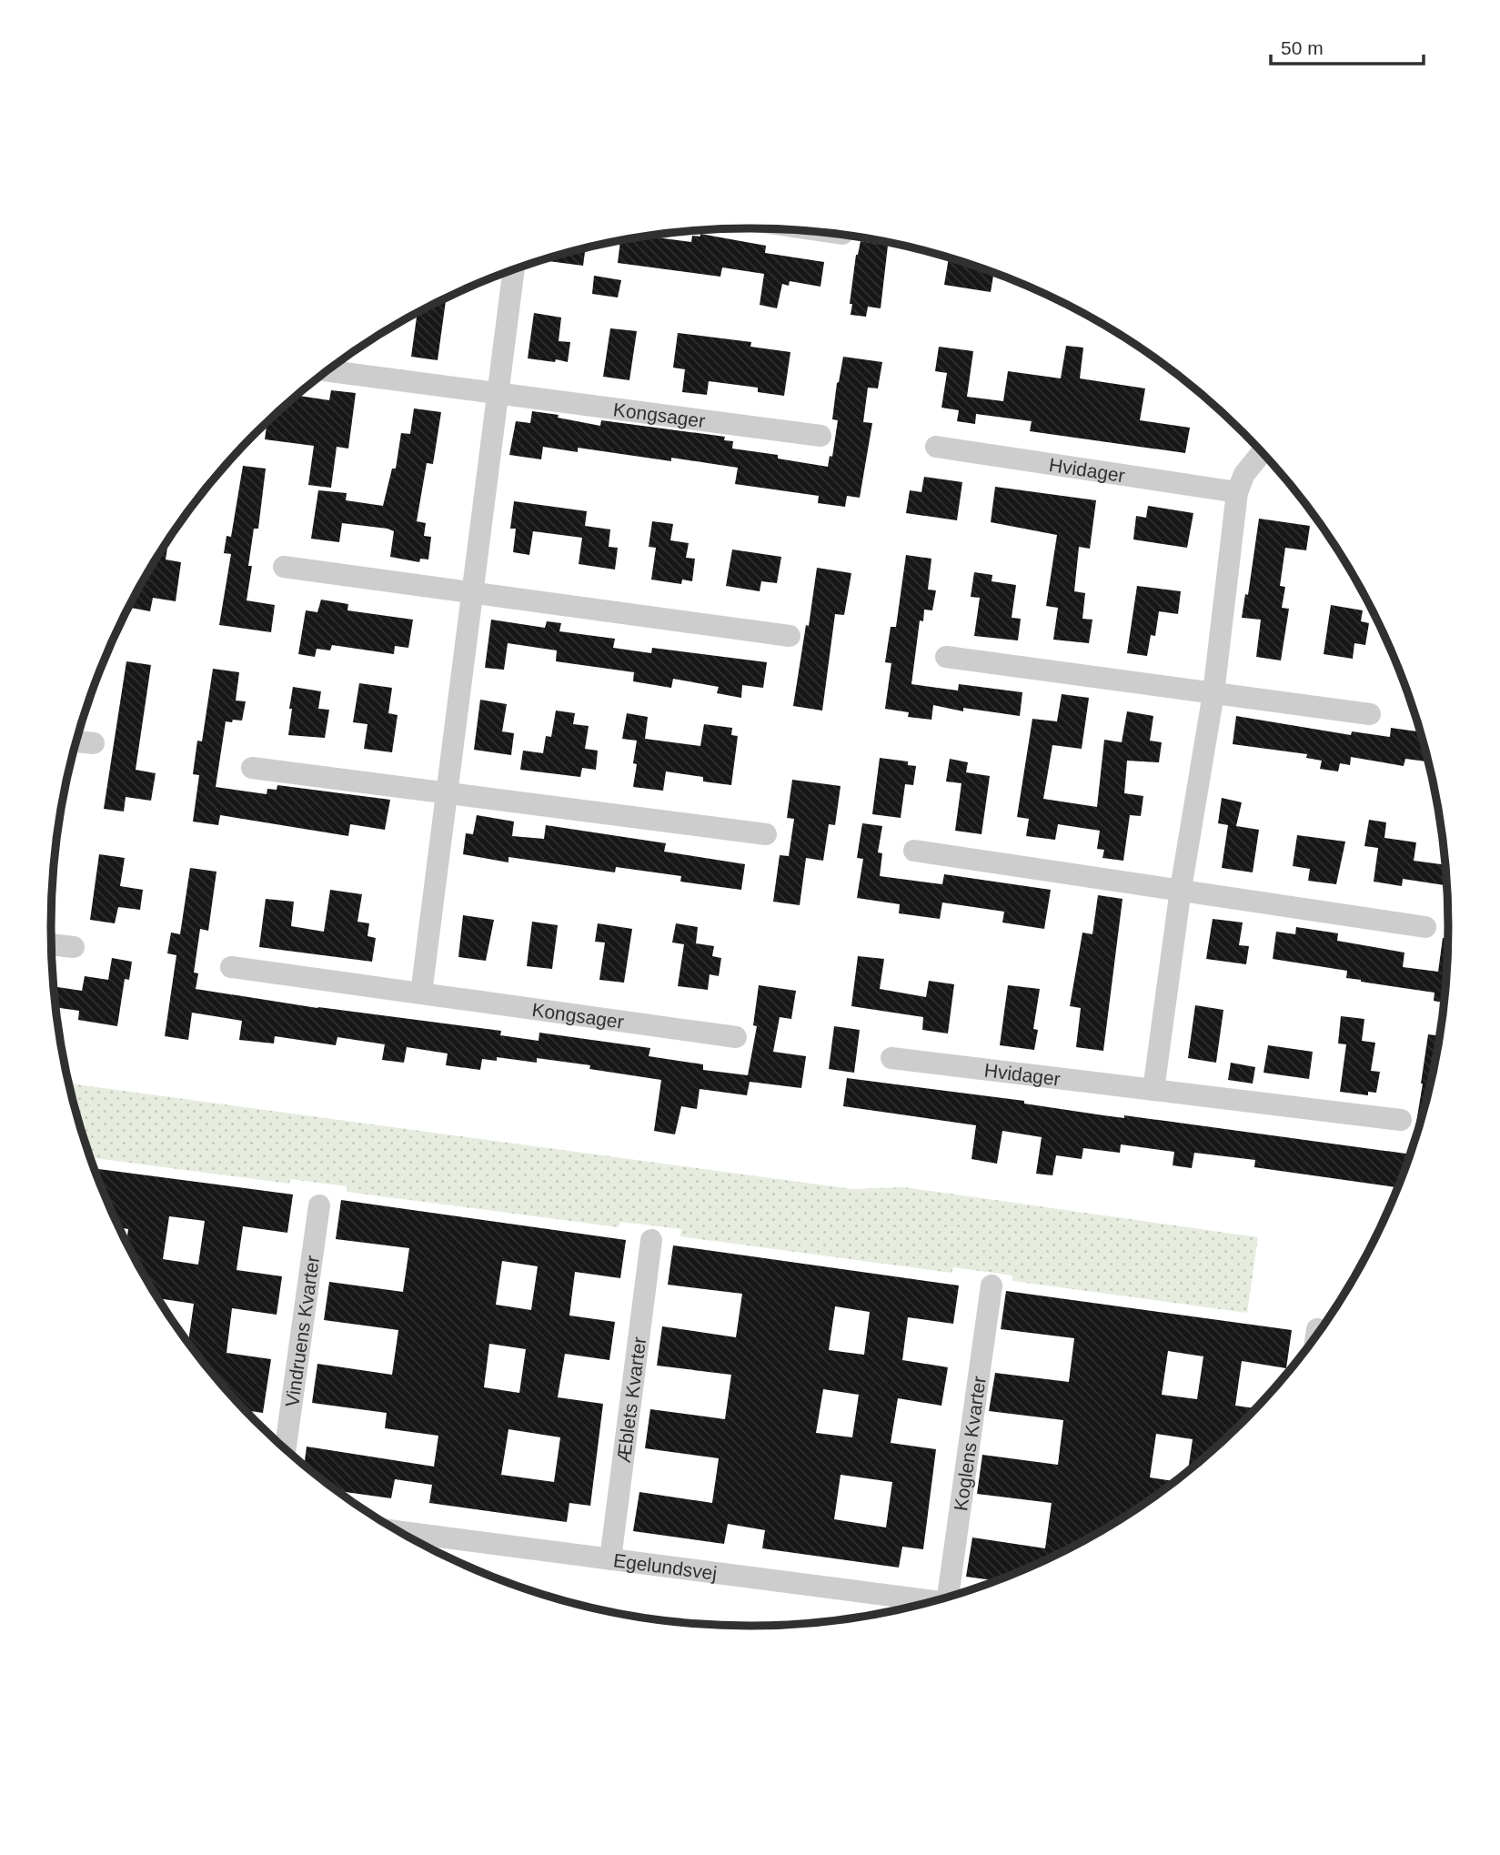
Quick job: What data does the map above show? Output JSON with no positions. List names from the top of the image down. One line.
{"streets":{"street":["Kongsager","Hvidager","Vindruens Kvarter","Æblets Kvarter","Koglens Kvarter","Egelundsvej"]},"crossings":[["Æblets Kvarter","Egelundsvej"]],"scale_bar":"50 m"}
